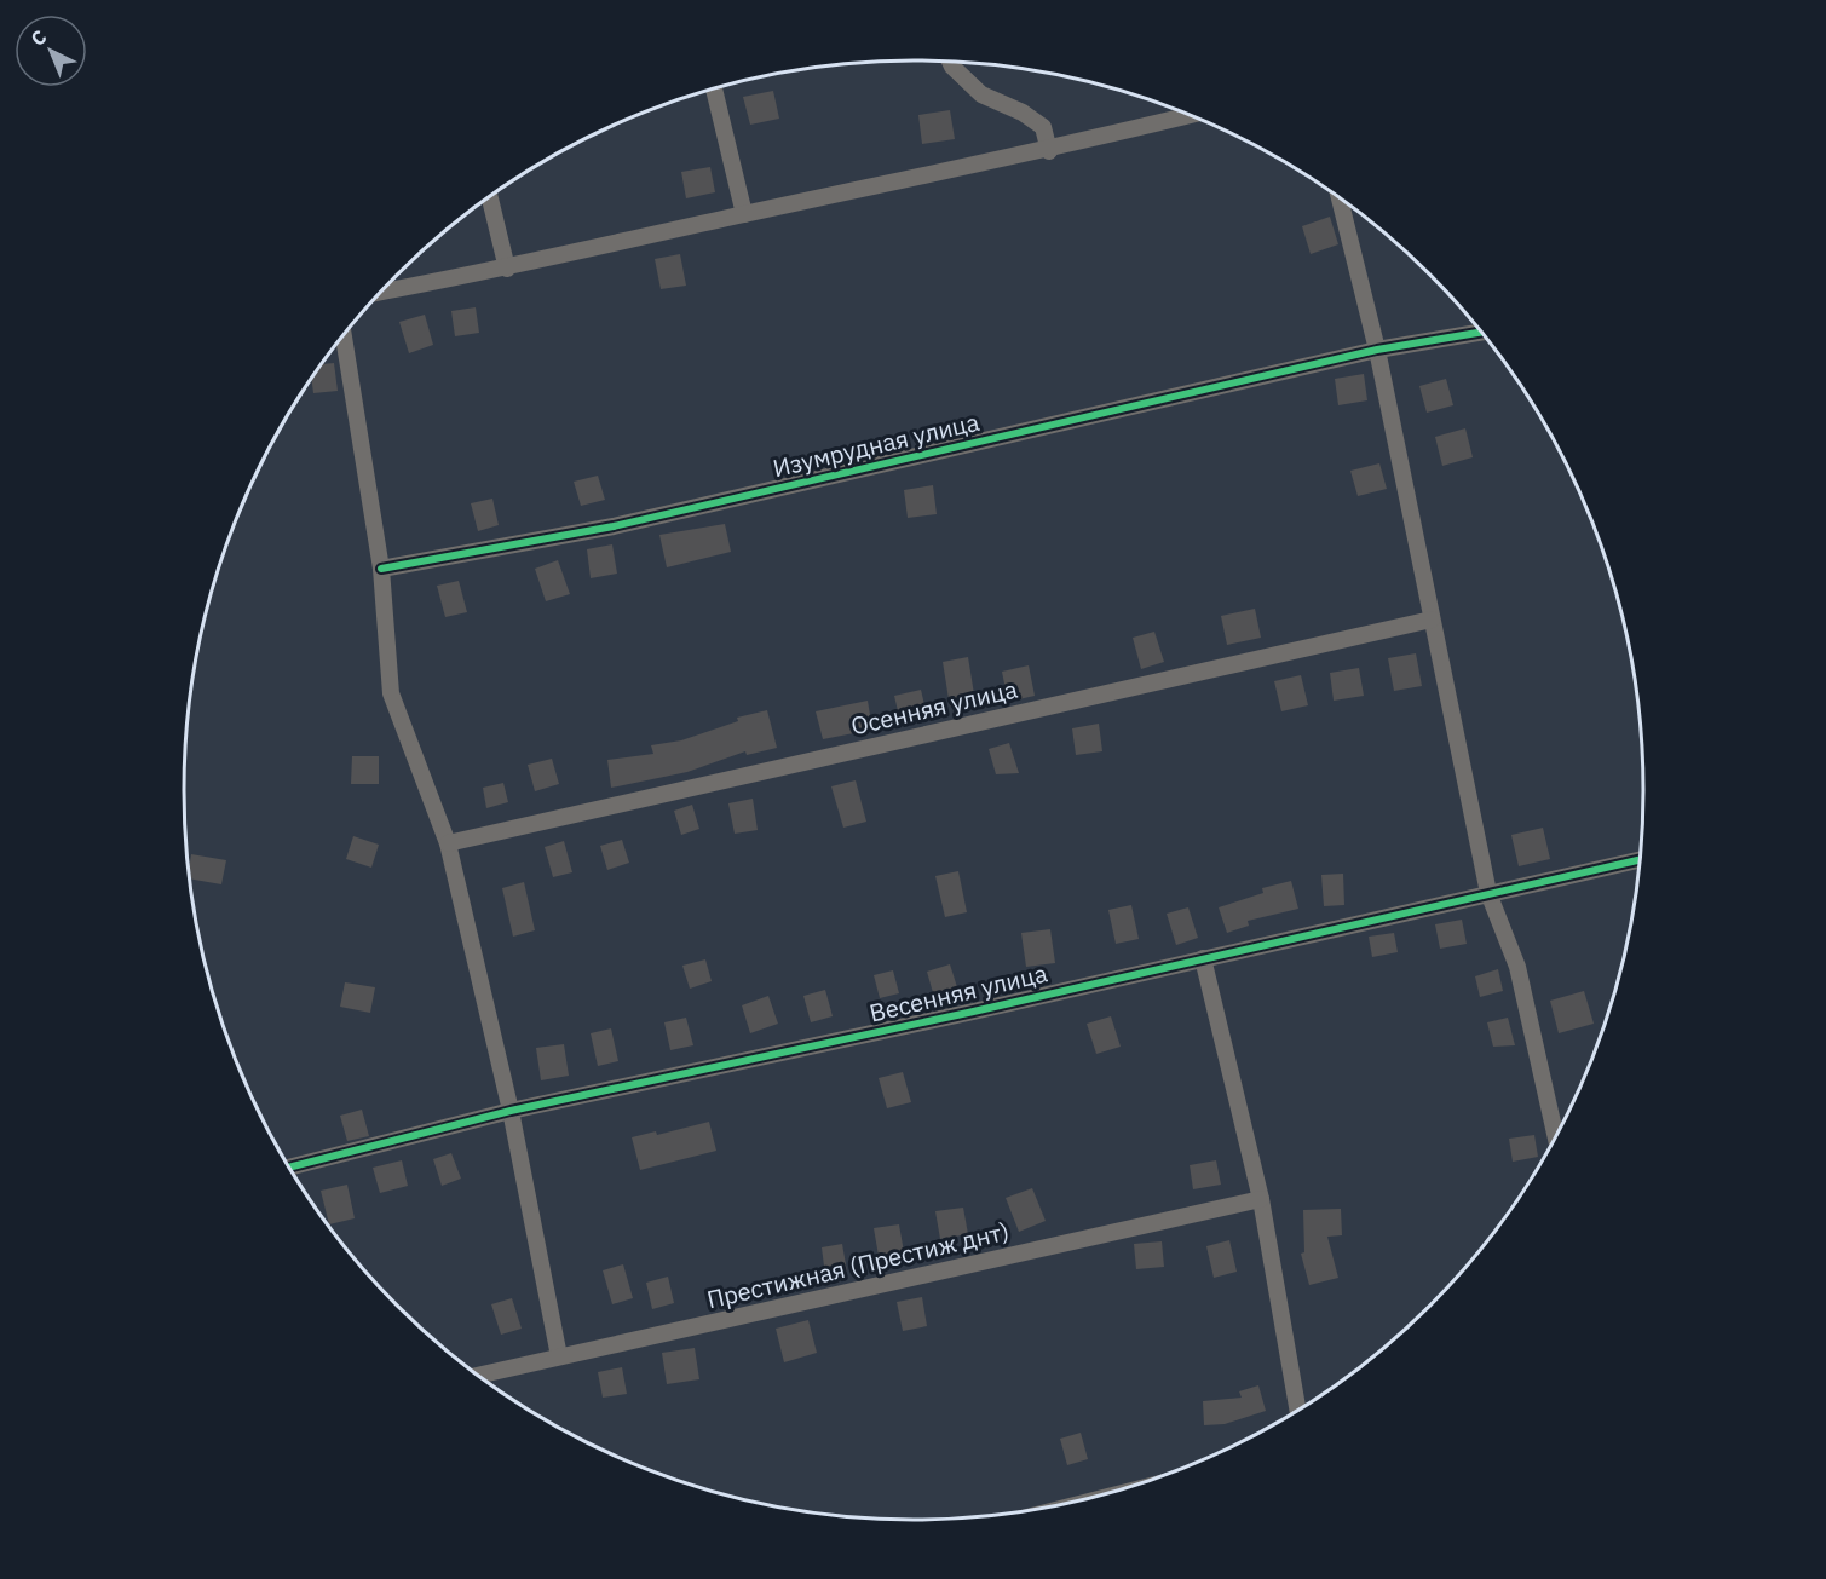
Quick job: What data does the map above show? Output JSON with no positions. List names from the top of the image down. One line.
{"streets":{"street":["Изумрудная улица","Осенняя улица","Весенняя улица","Престижная (Престиж днт)"]},"north":"top left"}
